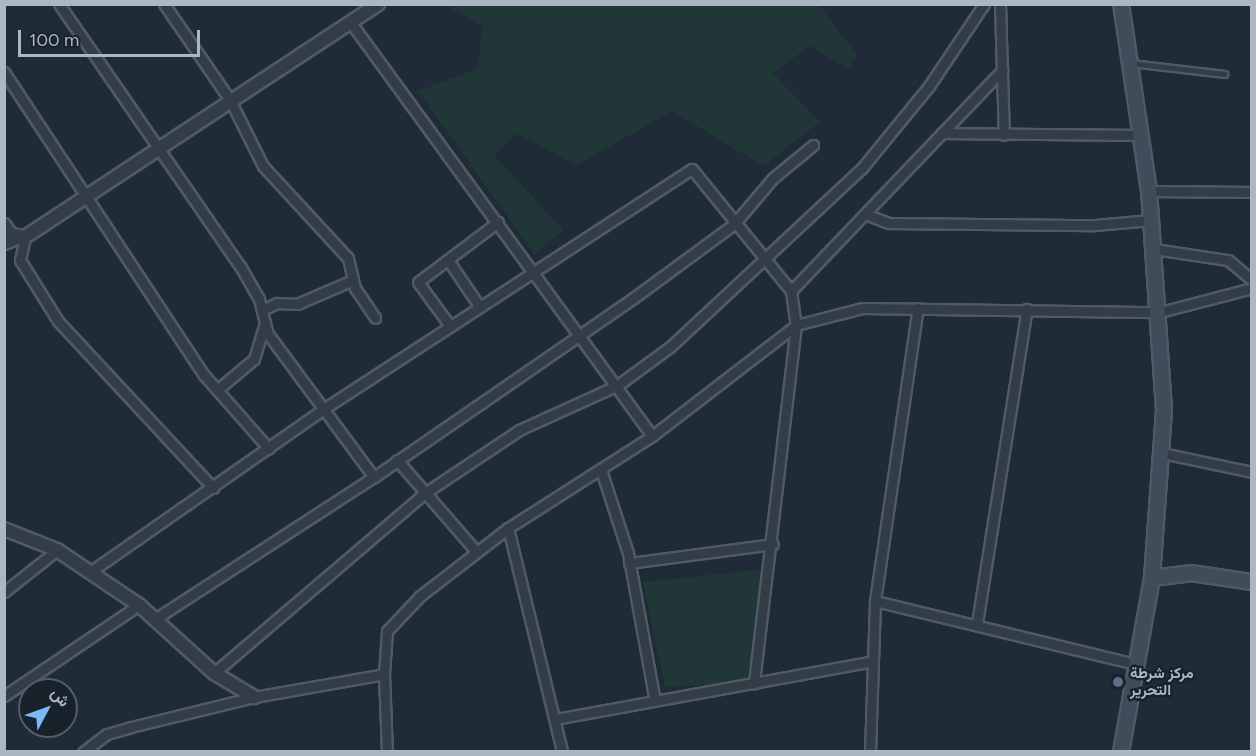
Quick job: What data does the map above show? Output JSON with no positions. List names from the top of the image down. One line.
{"places":["مركز شرطة التحرير"],"scale_bar":"100 m","north":"top right"}
